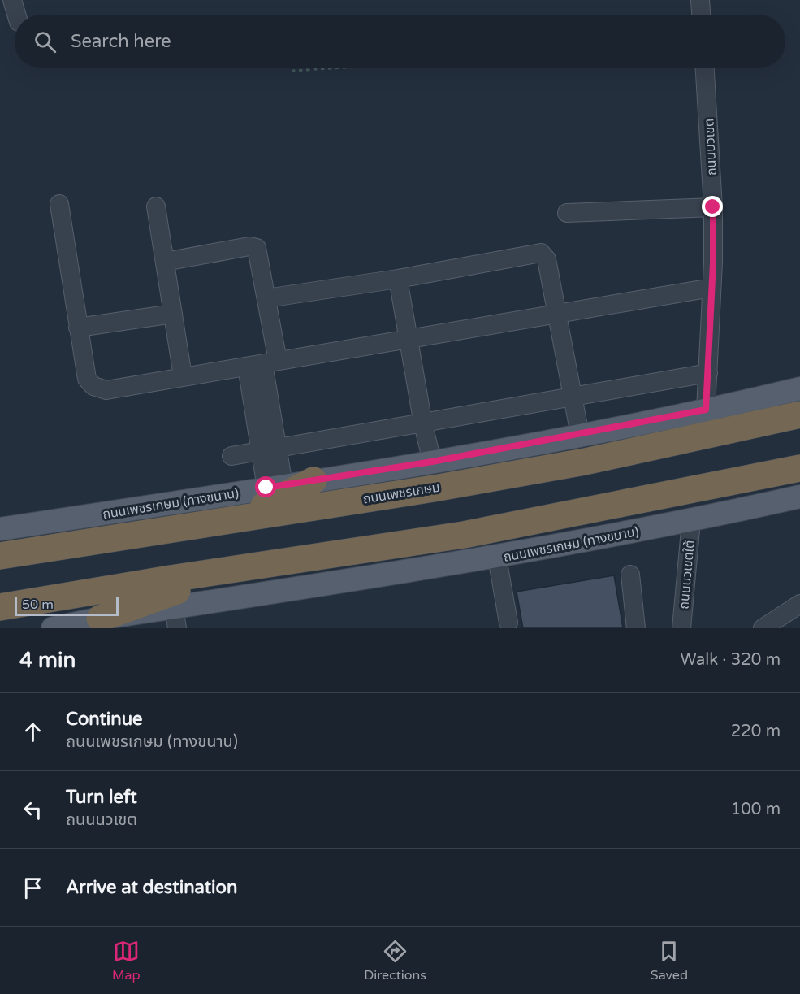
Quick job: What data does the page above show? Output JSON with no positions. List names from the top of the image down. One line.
{"streets":{"highway":["ถนนเพชรเกษม"],"main road":["ถนนเพชรเกษม (ทางขนาน)"],"street":["ถนนนวเขต","ถนนนวเขตใต้"]},"crossings":[["ถนนนวเขต","ถนนเพชรเกษม (ทางขนาน)"],["ถนนเพชรเกษม (ทางขนาน)","ถนนนวเขตใต้"]],"scale_bar":"50 m","page":{"search":"Search here","scale":"50 m","heading":["4 min","Walk · 320 m"],"list":[["Continue","ถนนเพชรเกษม (ทางขนาน)","220 m"],["Turn left","ถนนนวเขต","100 m"],"Arrive at destination"],"nav":["Map","Directions","Saved"]}}
